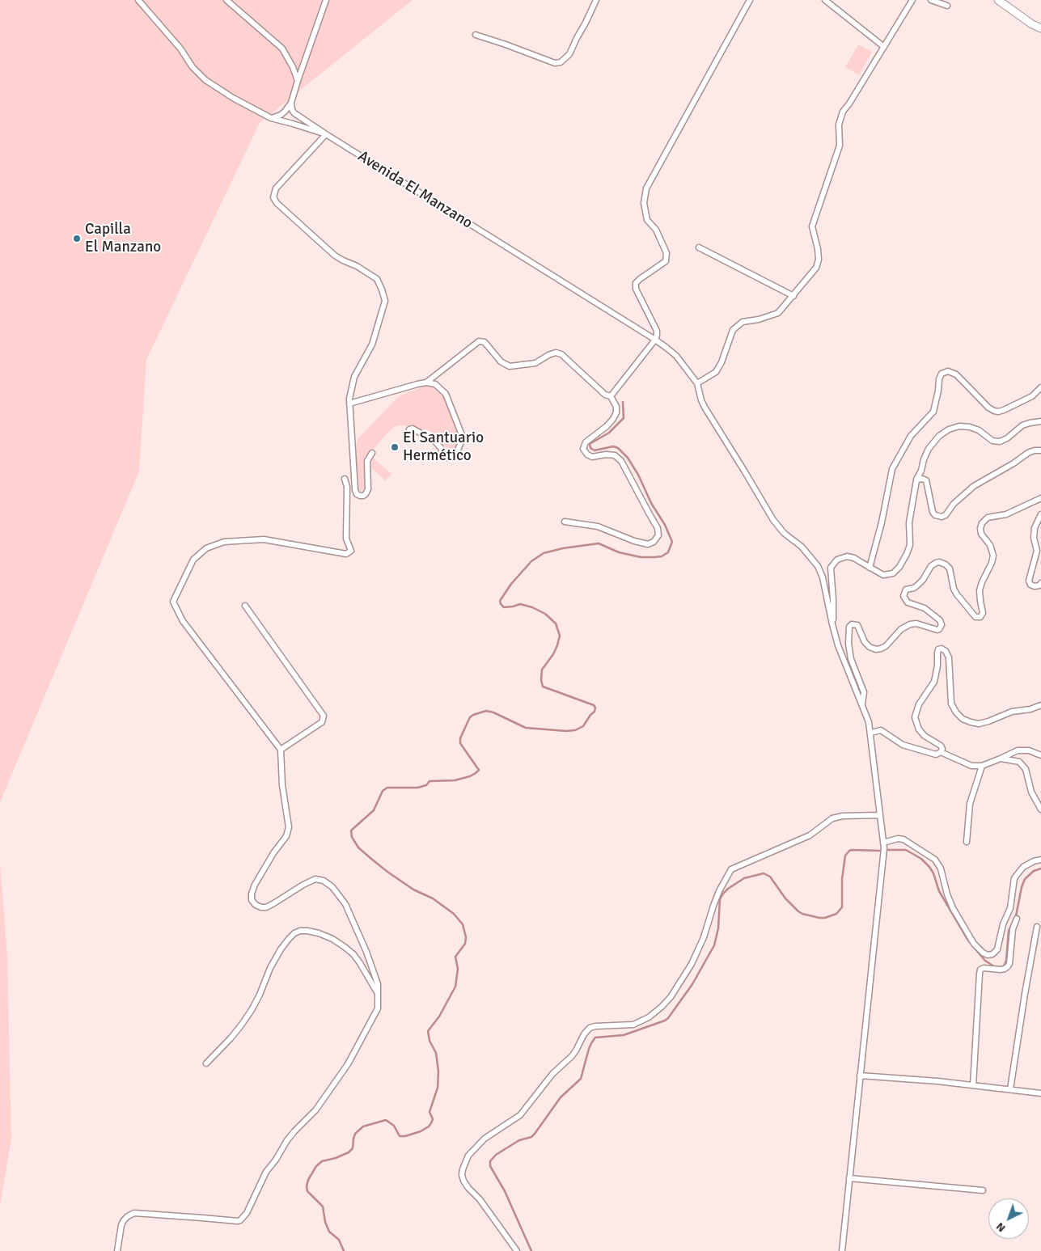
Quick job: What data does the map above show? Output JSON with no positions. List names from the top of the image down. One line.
{"streets":{"street":["Avenida El Manzano"]},"places":["Capilla El Manzano","El Santuario Hermético"],"north":"bottom left"}
